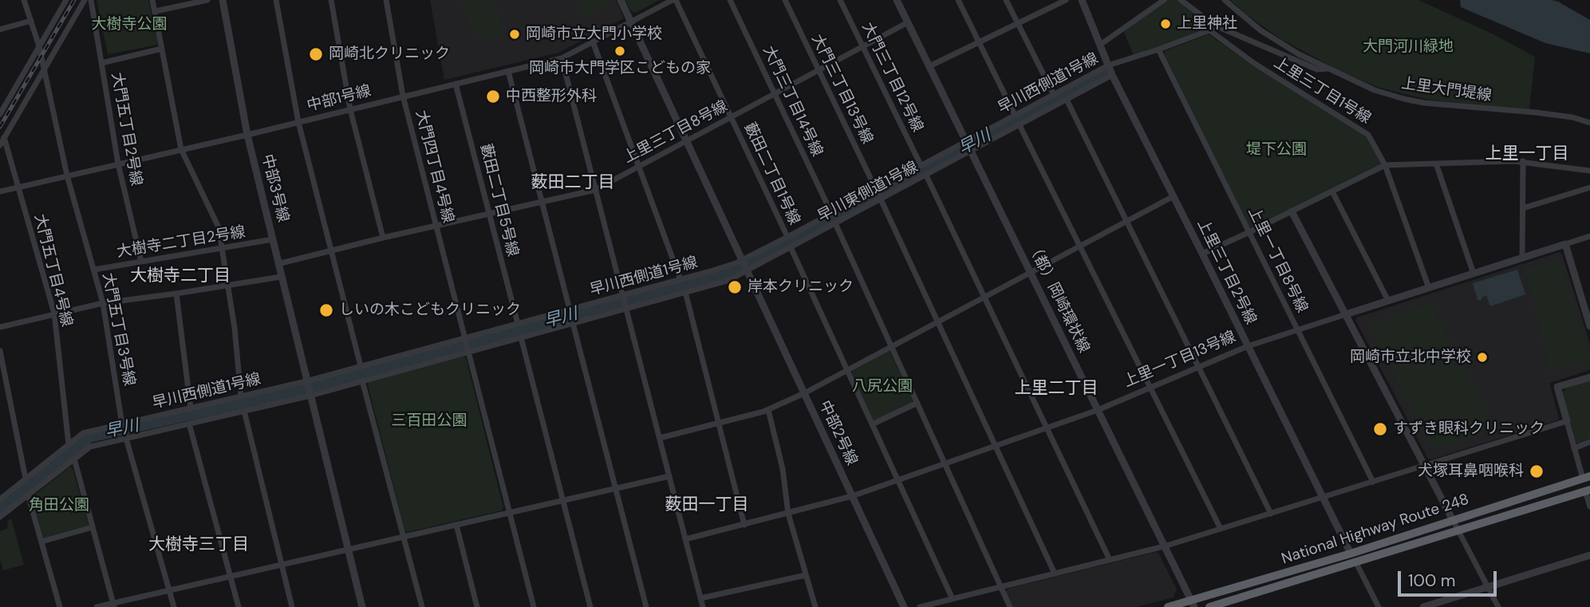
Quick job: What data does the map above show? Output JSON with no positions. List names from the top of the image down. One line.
{"streets":{"highway":["National Highway Route 248"],"street":["大門三丁目12号線","早川西側道1号線","大門三丁目13号線","上里大門堤線","上里三丁目1号線","中部1号線","大門三丁目14号線","大門五丁目2号線","上里三丁目8号線","大門四丁目4号線","藪田二丁目1号線","中部3号線","早川東側道1号線","藪田二丁目5号線","大樹寺二丁目2号線","上里一丁目8号線","大門五丁目4号線","上里三丁目2号線","（都）岡崎環状線","大門五丁目3号線","上里一丁目13号線","中部2号線"]},"crossings":[["大門三丁目12号線","早川西側道1号線"],["大門三丁目12号線","上里三丁目8号線"],["早川西側道1号線","大門三丁目13号線"],["早川西側道1号線","上里三丁目1号線"],["早川西側道1号線","大門三丁目14号線"],["早川西側道1号線","大門四丁目4号線"],["早川西側道1号線","藪田二丁目1号線"],["早川西側道1号線","中部3号線"],["早川西側道1号線","藪田二丁目5号線"],["早川西側道1号線","上里一丁目8号線"],["早川西側道1号線","大門五丁目4号線"],["早川西側道1号線","上里三丁目2号線"],["早川西側道1号線","（都）岡崎環状線"],["早川西側道1号線","大門五丁目3号線"],["早川西側道1号線","中部2号線"],["大門三丁目13号線","上里三丁目8号線"],["大門三丁目13号線","早川東側道1号線"],["大門三丁目13号線","上里一丁目13号線"],["上里三丁目1号線","上里一丁目13号線"],["中部1号線","大門五丁目2号線"],["中部1号線","大門四丁目4号線"],["中部1号線","藪田二丁目1号線"],["中部1号線","中部3号線"],["中部1号線","藪田二丁目5号線"],["中部1号線","大門五丁目4号線"],["中部1号線","大門五丁目3号線"],["大門三丁目14号線","上里三丁目8号線"],["大門五丁目2号線","大樹寺二丁目2号線"],["上里三丁目8号線","大門四丁目4号線"],["上里三丁目8号線","藪田二丁目1号線"],["上里三丁目8号線","中部3号線"],["上里三丁目8号線","藪田二丁目5号線"],["上里三丁目8号線","（都）岡崎環状線"],["中部3号線","大樹寺二丁目2号線"],["早川東側道1号線","上里三丁目2号線"],["早川東側道1号線","（都）岡崎環状線"],["早川東側道1号線","中部2号線"],["大樹寺二丁目2号線","大門五丁目3号線"],["上里一丁目8号線","上里一丁目13号線"],["上里三丁目2号線","上里一丁目13号線"],["上里三丁目2号線","National Highway Route 248"],["（都）岡崎環状線","上里一丁目13号線"],["（都）岡崎環状線","National Highway Route 248"],["上里一丁目13号線","中部2号線"]],"districts":["上里一丁目","薮田二丁目","大樹寺二丁目","上里二丁目","薮田一丁目","大樹寺三丁目"],"water":["早川"],"parks":["大樹寺公園","大門河川緑地","堤下公園","八尻公園","三百田公園","角田公園"],"places":["上里神社","岡崎市立大門小学校","岡崎市大門学区こどもの家","岡崎北クリニック","中西整形外科","岸本クリニック","しいの木こどもクリニック","岡崎市立北中学校","すずき眼科クリニック","犬塚耳鼻咽喉科"],"scale_bar":"100 m"}
